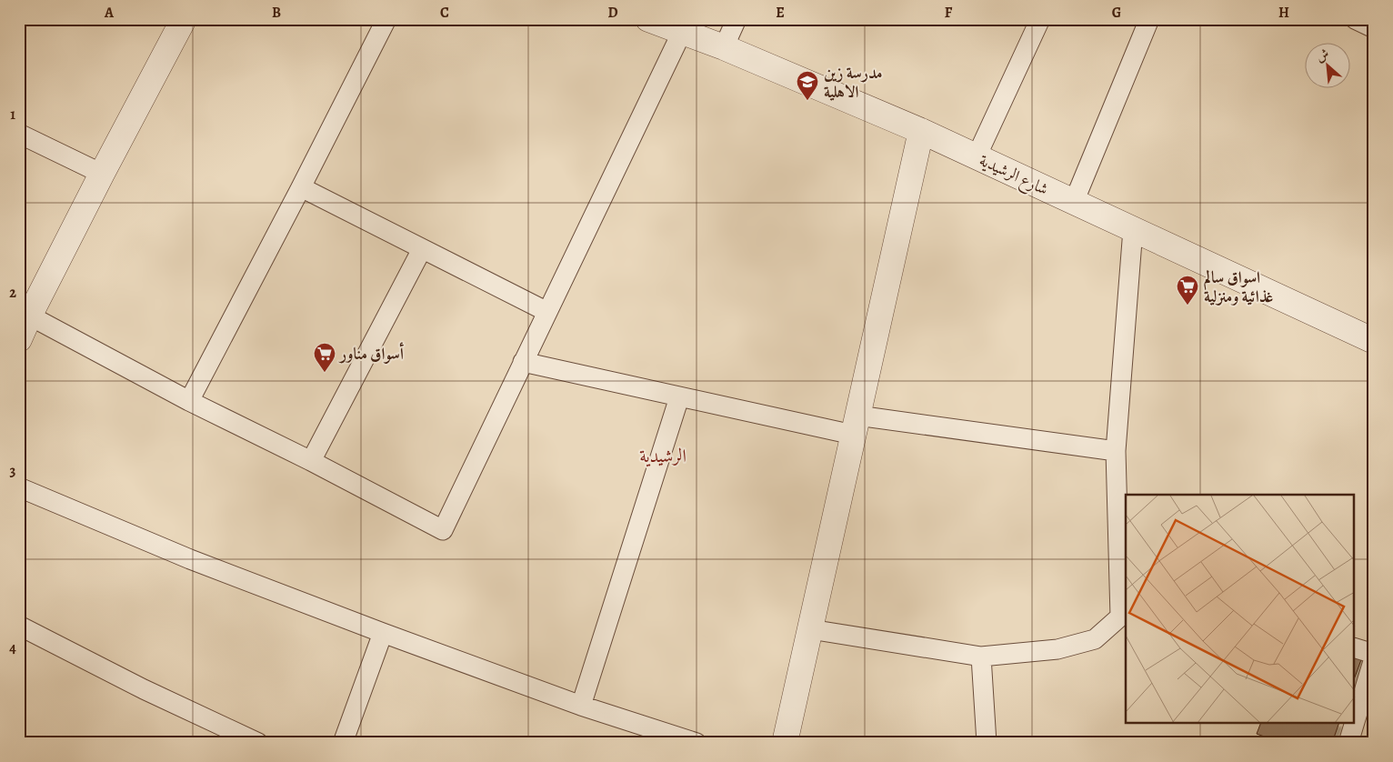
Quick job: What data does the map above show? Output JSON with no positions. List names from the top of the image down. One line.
{"streets":{"street":["شارع الرشيدية"]},"districts":["الرشيدية"],"places":{"school or university":["مدرسة زين الاهلية"],"supermarket":["اسواق سالم غذائية ومنزلية","أسواق مناور"]},"north":"top left","grid":{"columns":["A","B","C","D","E","F","G","H"],"rows":["1","2","3","4"]}}
